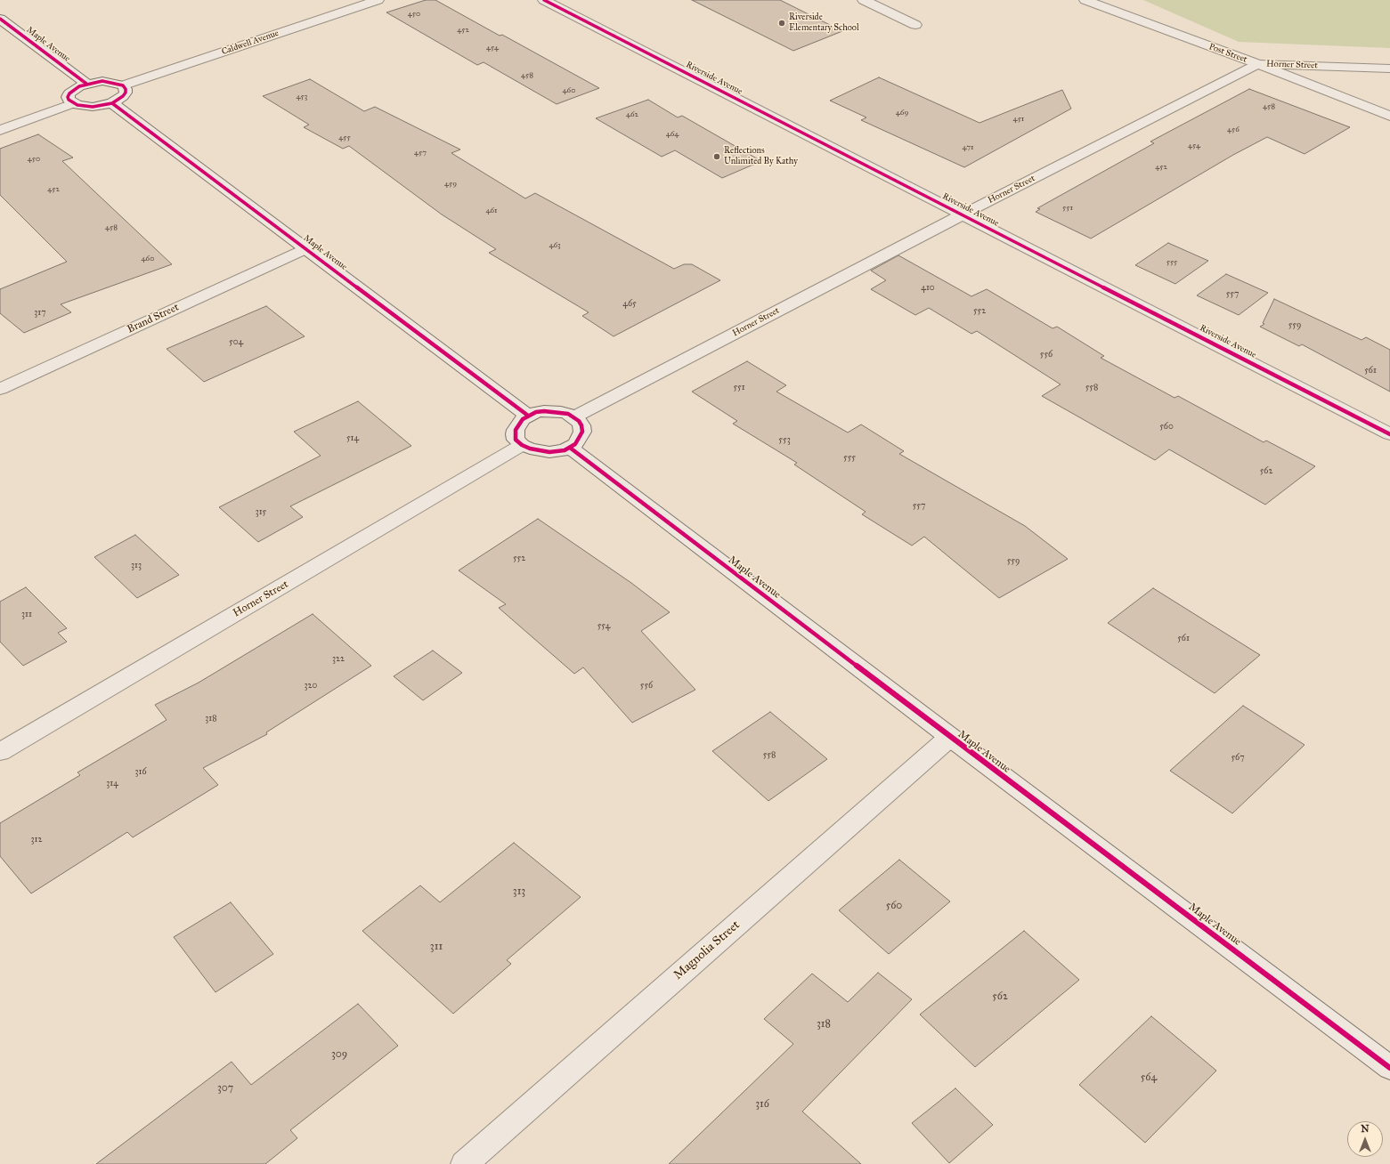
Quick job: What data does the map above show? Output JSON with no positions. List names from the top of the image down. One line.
{"streets":{"street":["Caldwell Avenue","Maple Avenue","Post Street","Horner Street","Riverside Avenue","Brand Street","Magnolia Street"]},"crossings":[["Maple Avenue","Horner Street"],["Maple Avenue","Brand Street"],["Maple Avenue","Magnolia Street"],["Post Street","Horner Street"],["Horner Street","Riverside Avenue"]],"places":["Riverside Elementary School","Reflections Unlimited By Kathy"],"house_numbers":["450","452","454","458","460","453","458","469","462","451","456","464","455","454","471","457","450","452","459","452","551","461","458","463","460","555","410","557","465","552","317","559","504","556","561","551","558","560","514","553","555","562","557","315","552","559","313","311","554","561","322","320","556","318","558","567","316","314","312","313","560","311","562","318","309","564","307","316"],"north":"top"}
